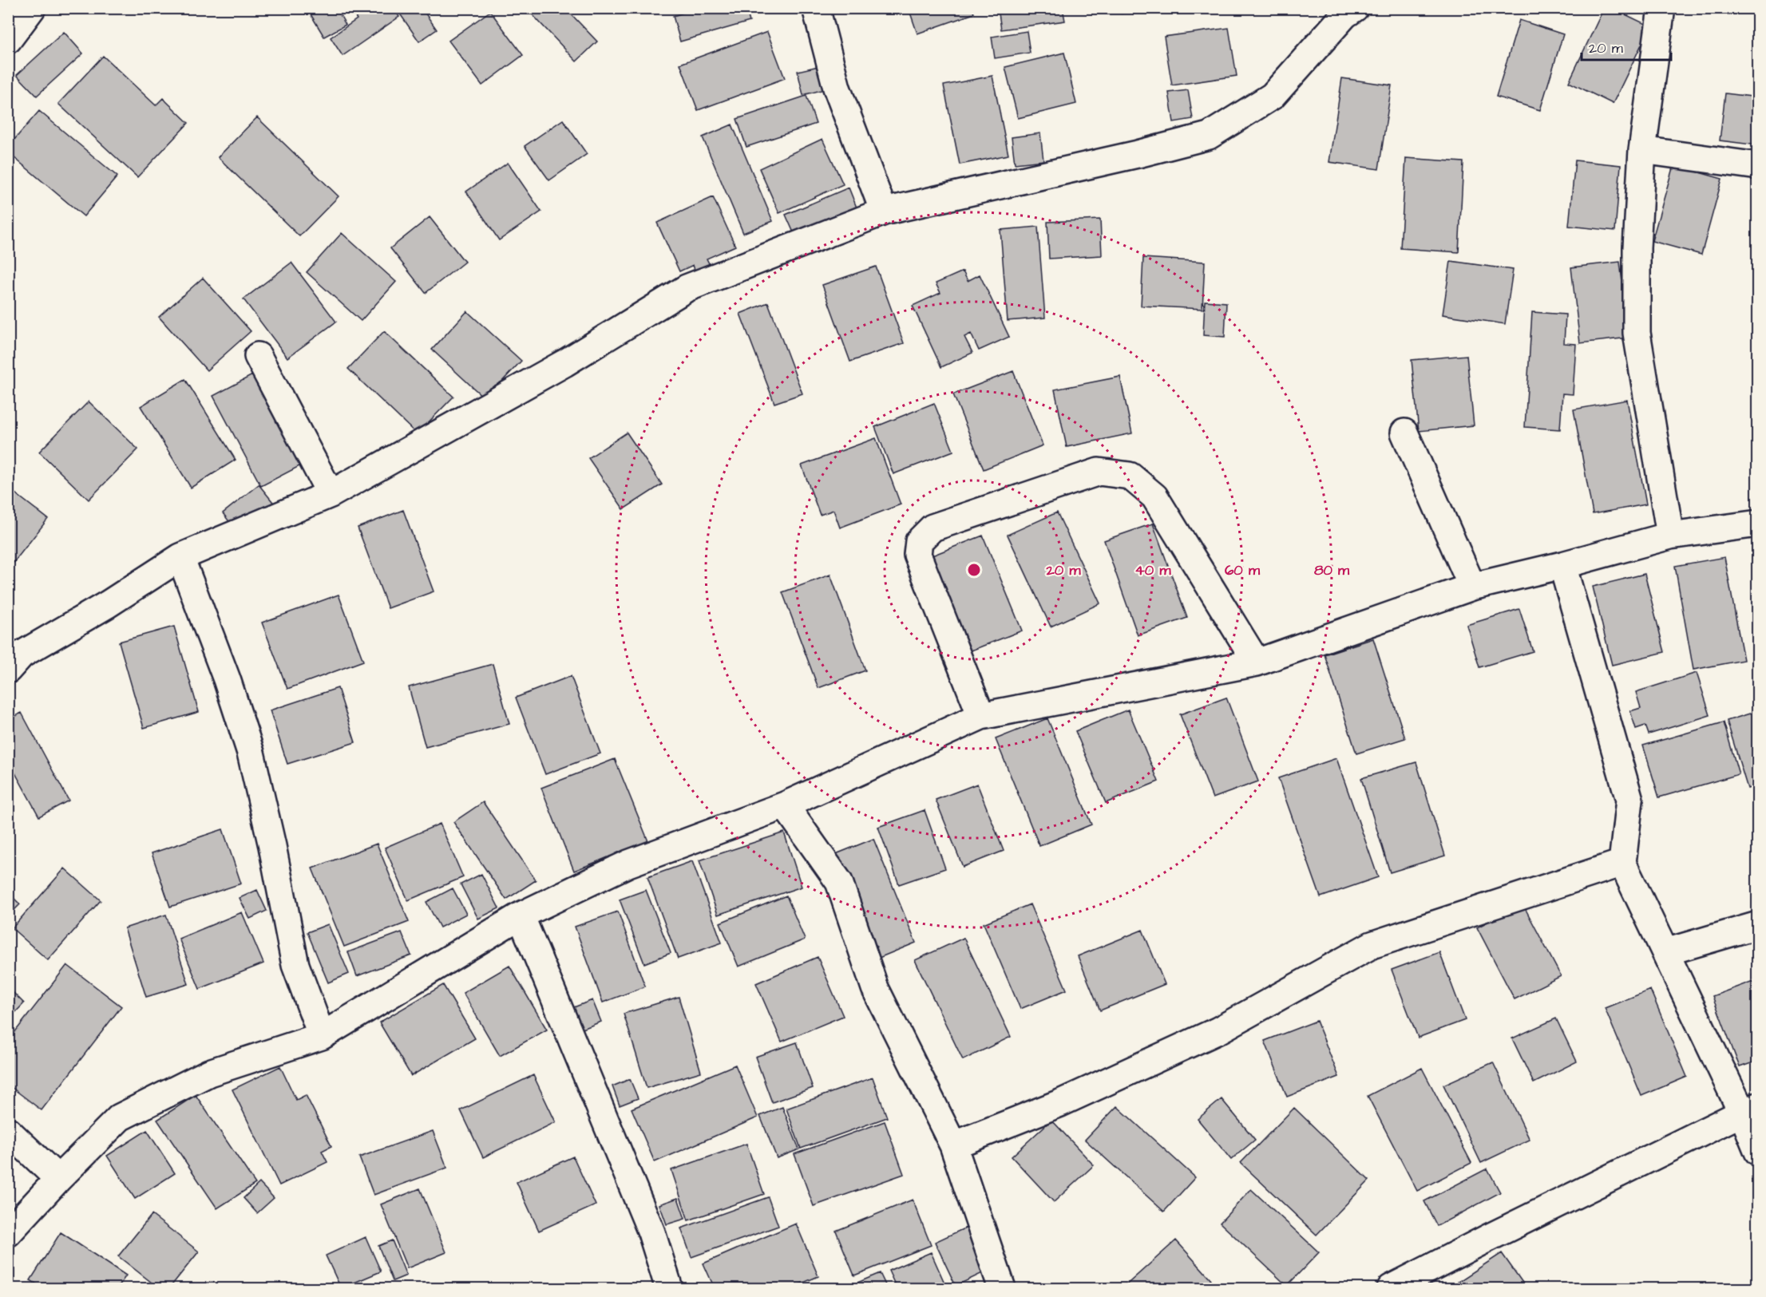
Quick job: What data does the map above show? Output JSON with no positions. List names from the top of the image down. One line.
{"scale_bar":"20 m","rings":["20 m","40 m","60 m","80 m"]}
